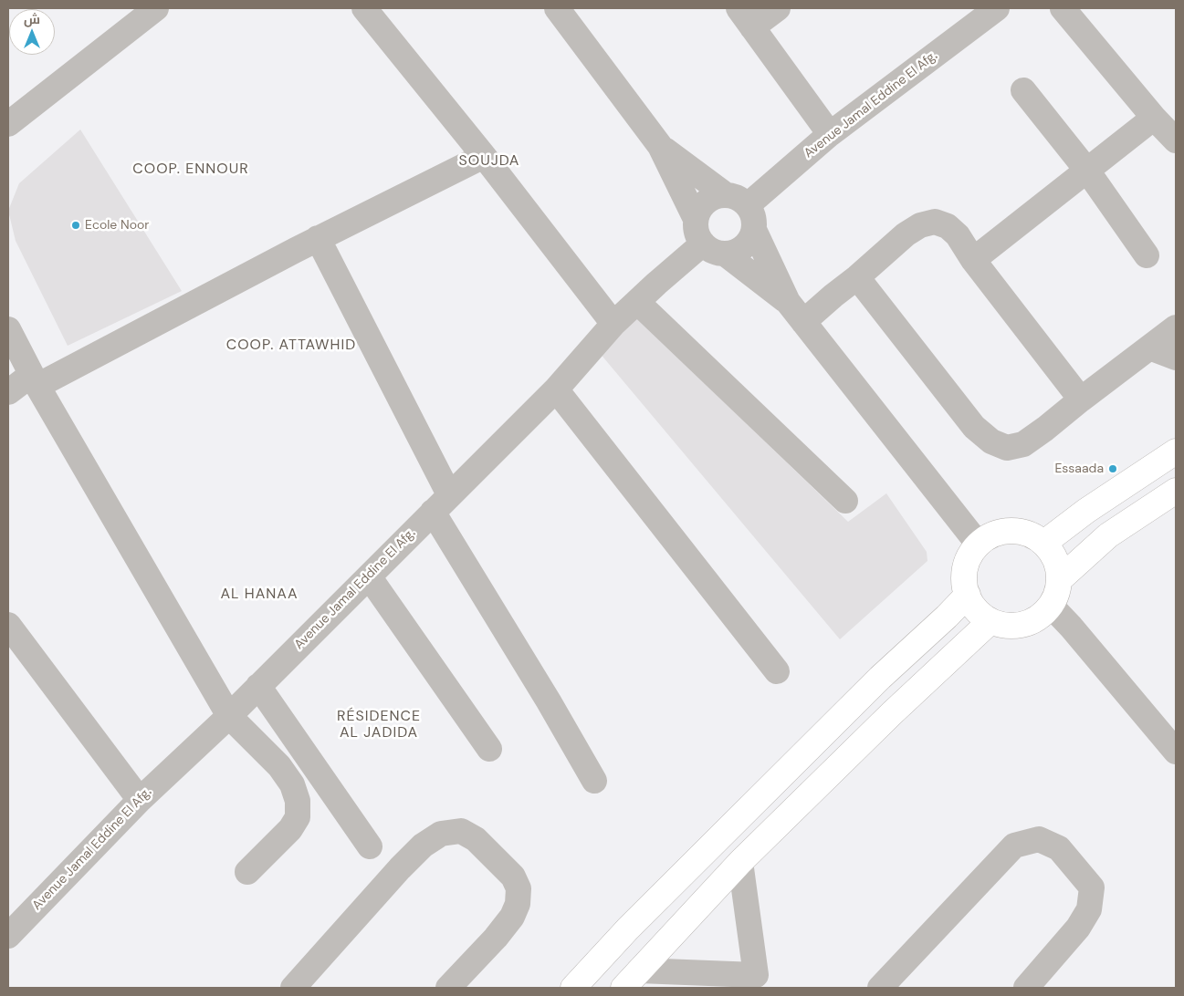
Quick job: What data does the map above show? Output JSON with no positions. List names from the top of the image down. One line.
{"streets":{"street":["Avenue Jamal Eddine El Afg."]},"districts":["SOUJDA","COOP. ENNOUR","COOP. ATTAWHID","AL HANAA","RÉSIDENCE AL JADIDA"],"places":["Ecole Noor","Essaada"],"north":"top"}
